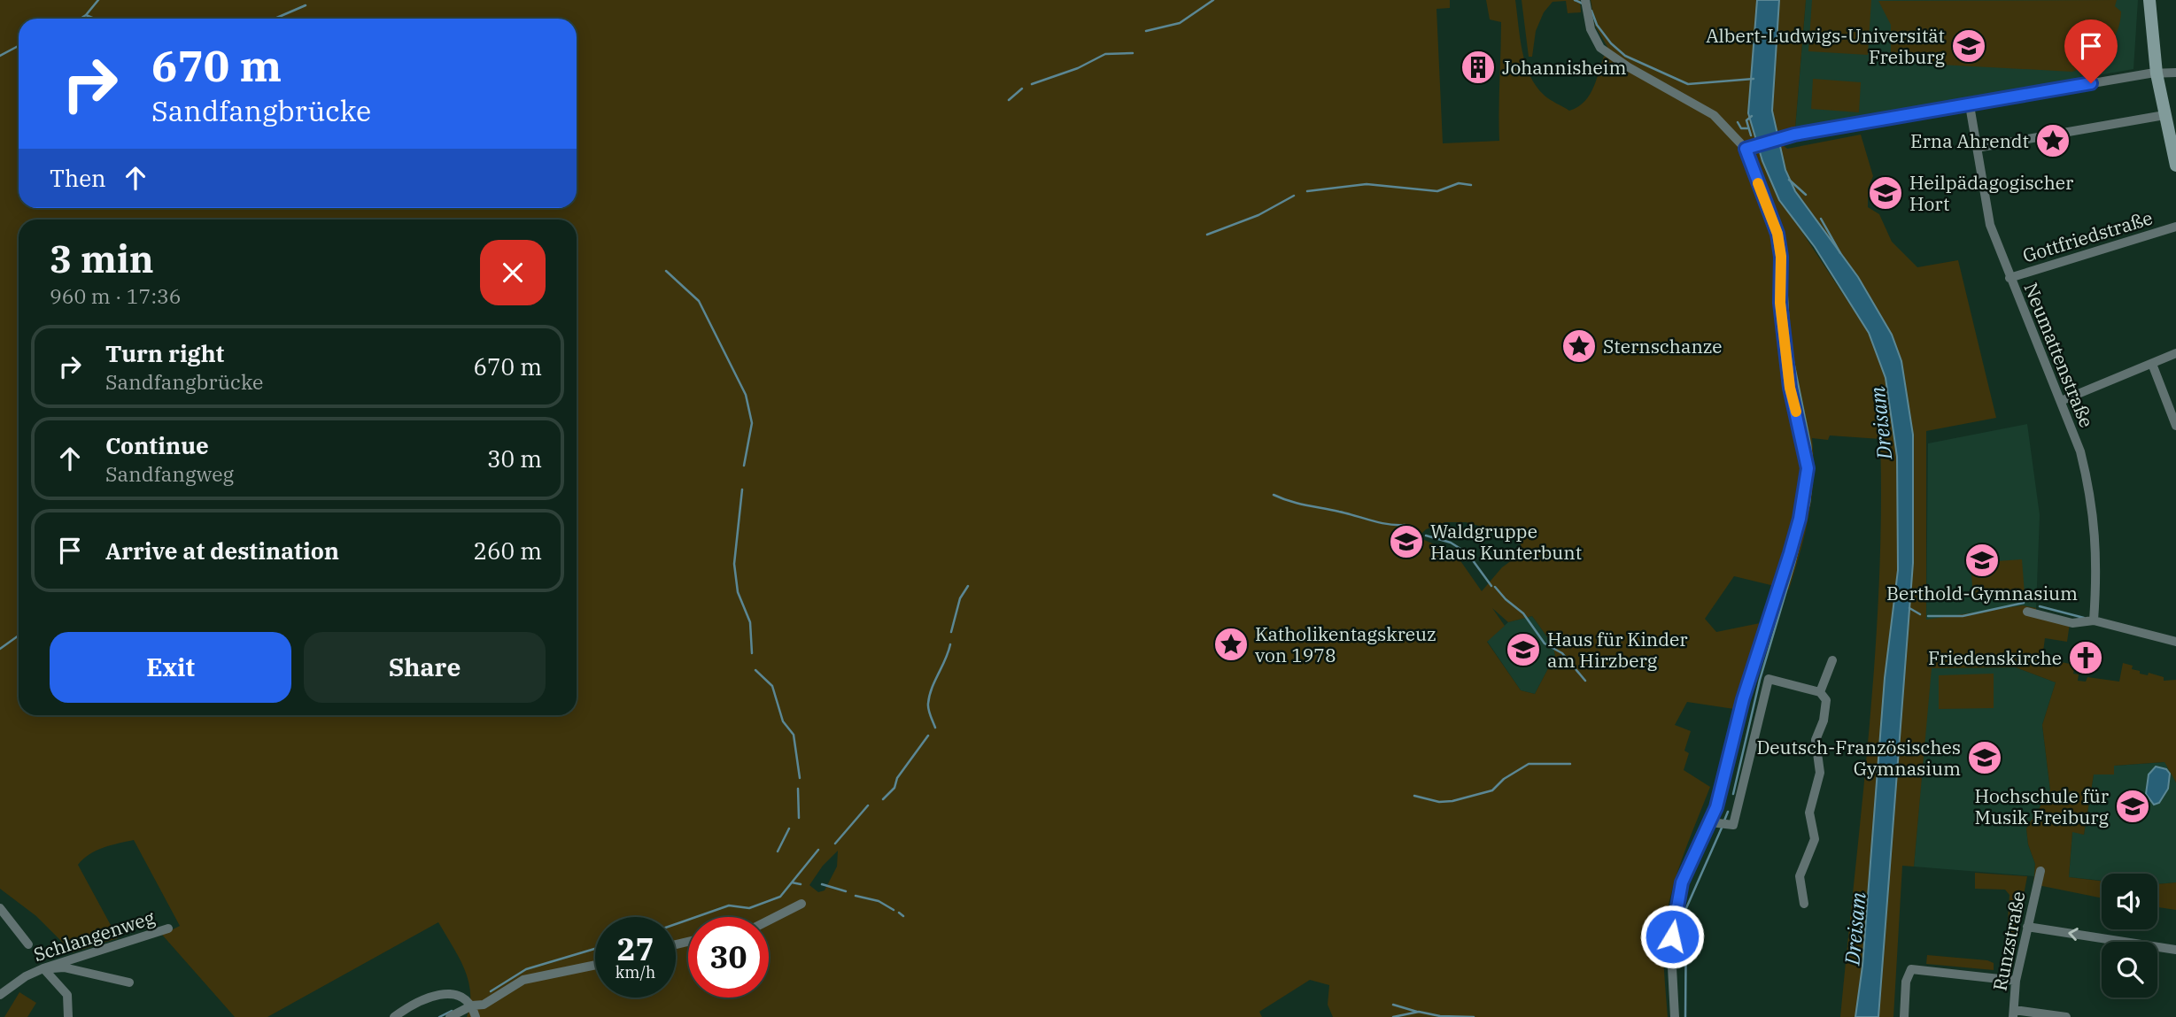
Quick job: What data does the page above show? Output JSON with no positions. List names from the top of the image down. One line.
{"streets":{"street":["Gottfriedstraße","Neumattenstraße","Schlangenweg","Runzstraße"]},"crossings":[["Gottfriedstraße","Neumattenstraße"]],"water":["Dreisam"],"places":{"school or university":["Albert-Ludwigs-Universität Freiburg","Heilpädagogischer Hort","Waldgruppe Haus Kunterbunt","Berthold-Gymnasium","Haus für Kinder am Hirzberg","Deutsch-Französisches Gymnasium","Hochschule für Musik Freiburg"],"building":["Johannisheim"],"place":["Erna Ahrendt","Sternschanze","Katholikentagskreuz von 1978"],"church":["Friedenskirche"]},"page":{"turn":["670 m","Sandfangbrücke"],"then":"Then","heading":["3 min","960 m · 17:36"],"list":[{"name":"Turn right","note":"Sandfangbrücke","value":"670 m"},{"name":"Continue","note":"Sandfangweg","value":"30 m"},{"name":"Arrive at destination","value":"260 m"}],"buttons":["Exit","Share"],"speed":"27 km/h","limit":"30"}}
